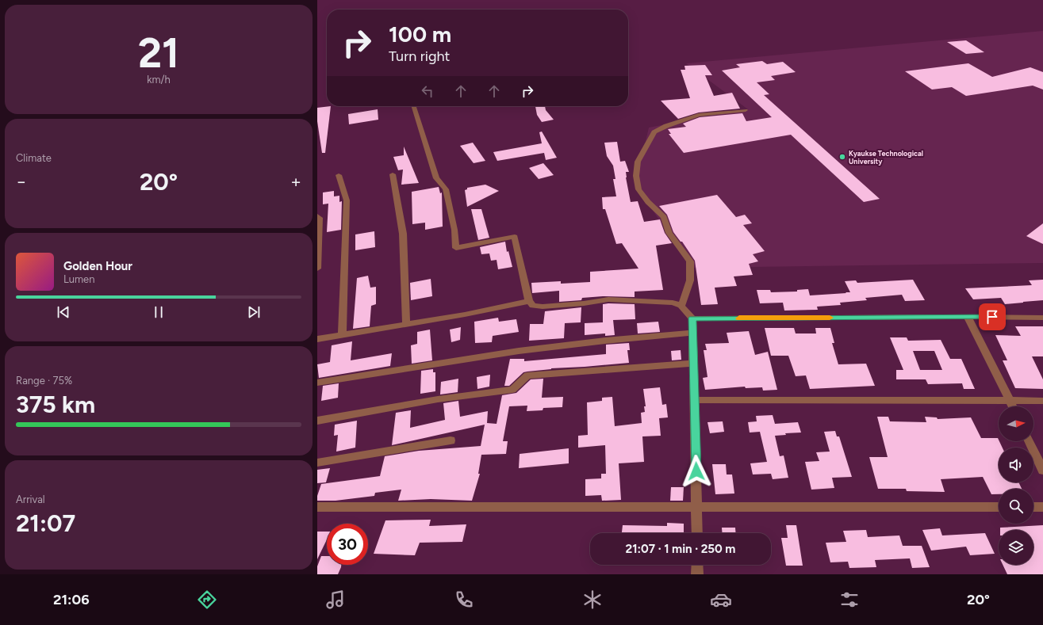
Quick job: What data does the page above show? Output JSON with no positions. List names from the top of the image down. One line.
{"places":["Kyaukse Technological University"],"north":"right","page":{"tile":[["21","km/h"],"Climate",["Range · 75%","375 km"],["Arrival","21:07"]],"turn":["100 m","Turn right"],"heat":["−","20°","+"],"song":["Golden Hour","Lumen"],"limit":"30","trip":"21:07 · 1 min · 250 m","tabs":["21:06","20°"]}}
